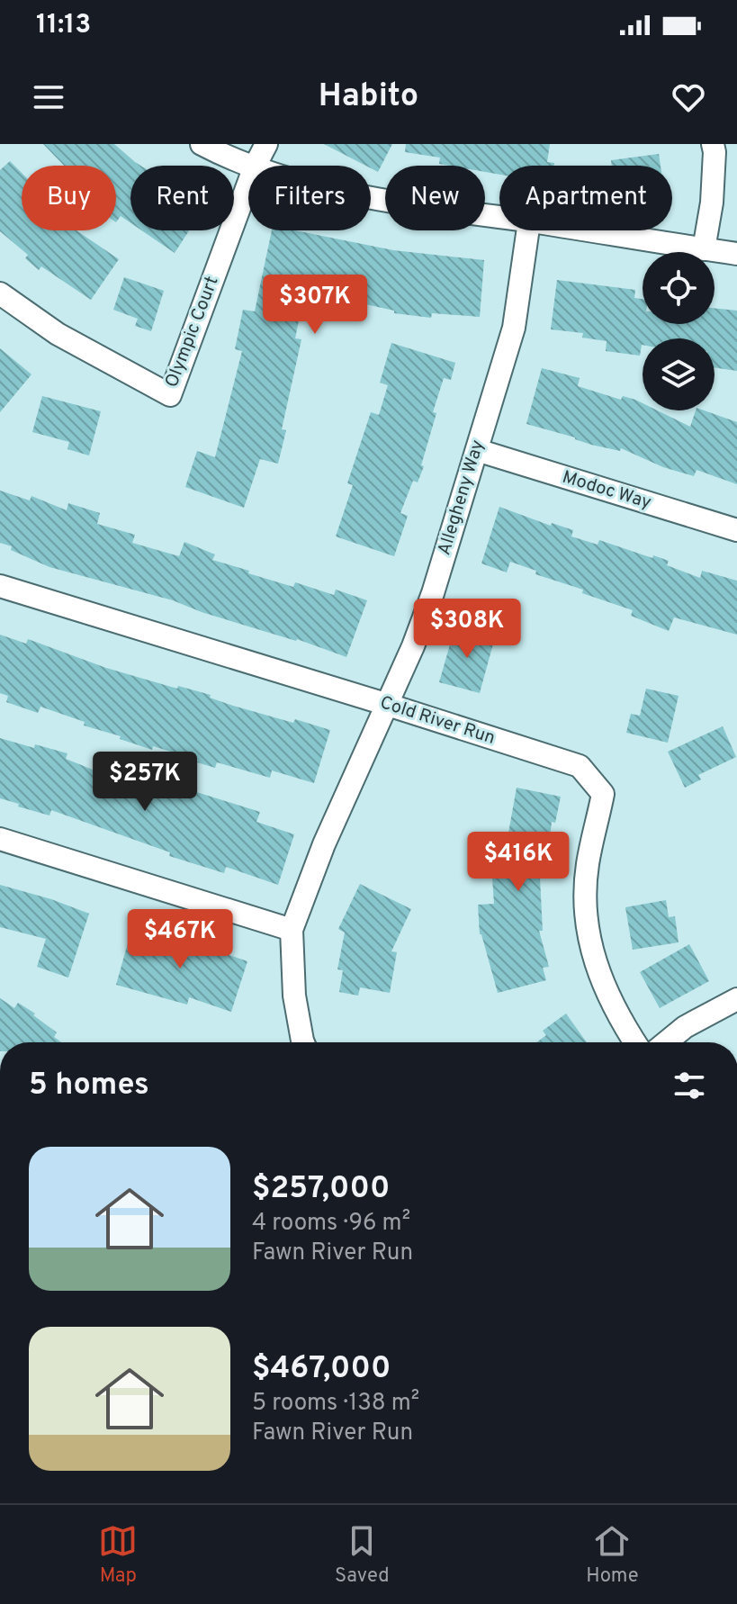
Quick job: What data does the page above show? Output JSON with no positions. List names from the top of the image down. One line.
{"streets":{"street":["Olympic Court","Modoc Way","Allegheny Way","Cold River Run"]},"crossings":[["Modoc Way","Allegheny Way"],["Allegheny Way","Cold River Run"]],"page":{"status":"11:13","header":"Habito","chip":["Buy","Rent","Filters","New","Apartment"],"price":["$307K","$308K","$257K","$416K","$467K"],"heading":"5 homes","list":[{"name":"$257,000","note":"4 rooms · 96 m² · Fawn River Run"},{"name":"$467,000","note":"5 rooms · 138 m² · Fawn River Run"}],"tabs":["Map","Saved","Home"]}}
